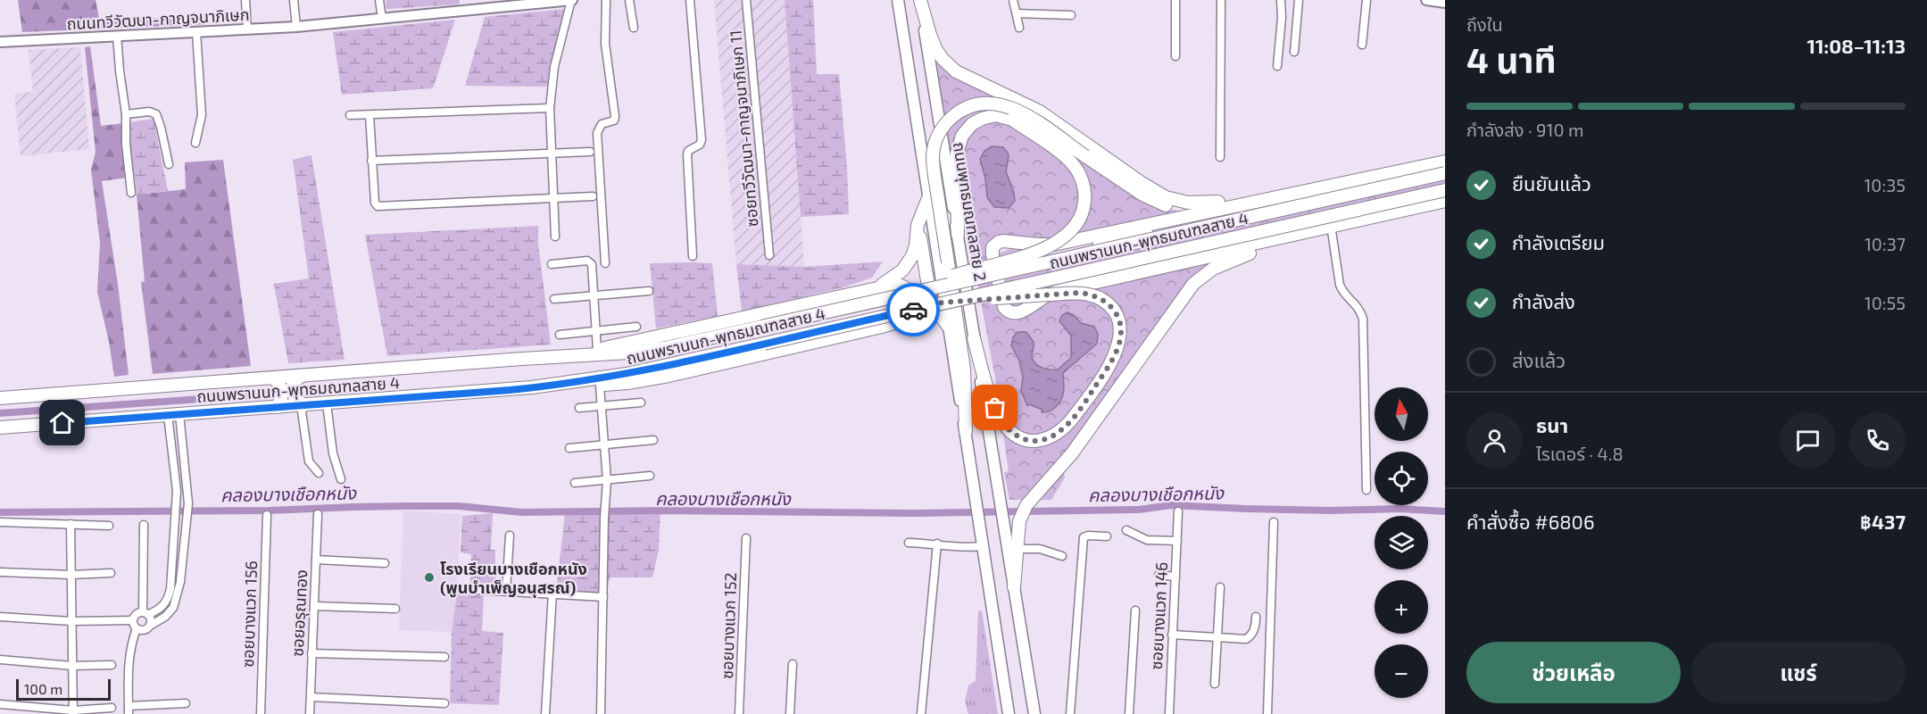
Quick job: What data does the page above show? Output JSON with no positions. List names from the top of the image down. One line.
{"streets":{"main road":["ถนนพุทธมณฑลสาย 2","ถนนพรานนก-พุทธมณฑลสาย 4"],"street":["ถนนทวีวัฒนา-กาญจนาภิเษก","ซอยทวีวัฒนา-กาญจนาภิเษก 11","ซอยอรุณทอง","ซอยบางแวก 156","ซอยบางแวก 146","ซอยบางแวก 152"]},"water":["คลองบางเชือกหนัง"],"places":["โรงเรียนบางเชือกหนัง (พูนบำเพ็ญอนุสรณ์)"],"scale_bar":"100 m","north":"top","page":{"heading":["4 นาที","ถึงใน","11:08–11:13"],"panel":["ธนา","ไรเดอร์ · 4.8","คำสั่งซื้อ #6806","฿437"],"bar":"กำลังส่ง · 910 m","list":[["ยืนยันแล้ว","10:35"],["กำลังเตรียม","10:37"],["กำลังส่ง","10:55"],"ส่งแล้ว"],"map_buttons":["+","−"],"buttons":["ช่วยเหลือ","แชร์"],"scale":"100 m"}}
